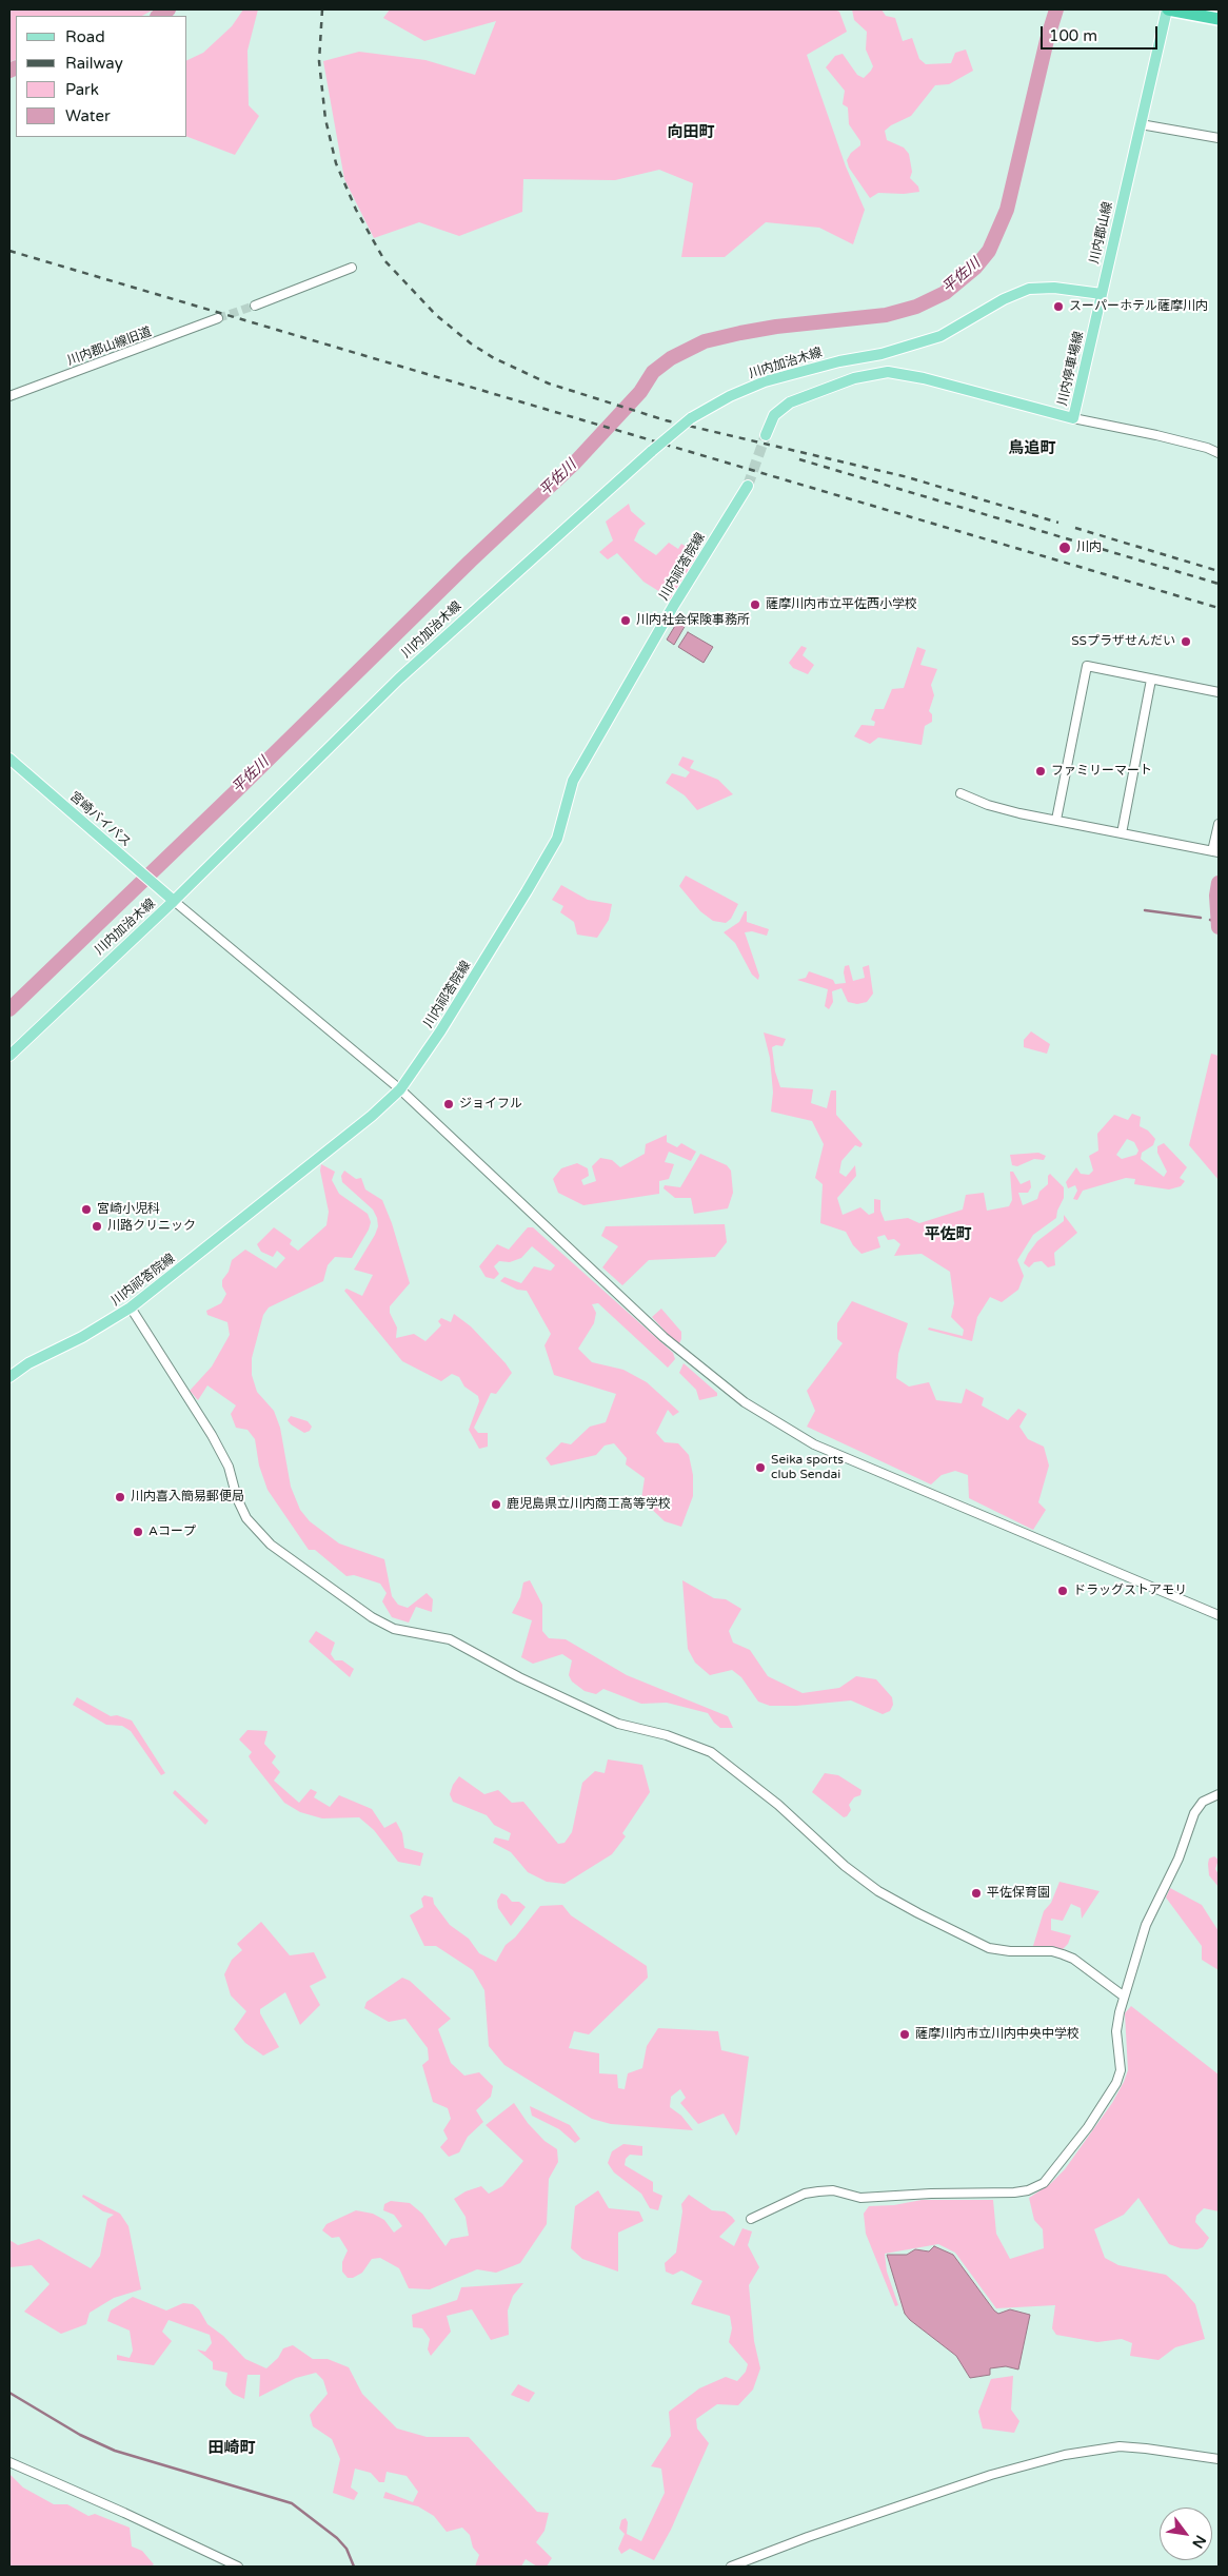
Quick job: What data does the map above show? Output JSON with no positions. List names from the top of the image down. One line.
{"streets":{"main road":["川内郡山線","川内加治木線","川内停車場線","川内祁答院線","宮崎バイパス"],"street":["川内郡山線旧道"]},"crossings":[["川内郡山線","川内加治木線"],["川内郡山線","川内停車場線"],["川内加治木線","川内停車場線"],["川内加治木線","宮崎バイパス"]],"districts":["向田町","鳥追町","平佐町","田崎町"],"water":["平佐川"],"places":["スーパーホテル薩摩川内","川内","薩摩川内市立平佐西小学校","川内社会保険事務所","SSプラザせんだい","ファミリーマート","ジョイフル","宮崎小児科","川路クリニック","Seika sports club Sendai","川内喜入簡易郵便局","鹿児島県立川内商工高等学校","Aコープ","ドラッグストアモリ","平佐保育園","薩摩川内市立川内中央中学校"],"legend":["Road","Railway","Park","Water"],"scale_bar":"100 m","north":"bottom right"}
